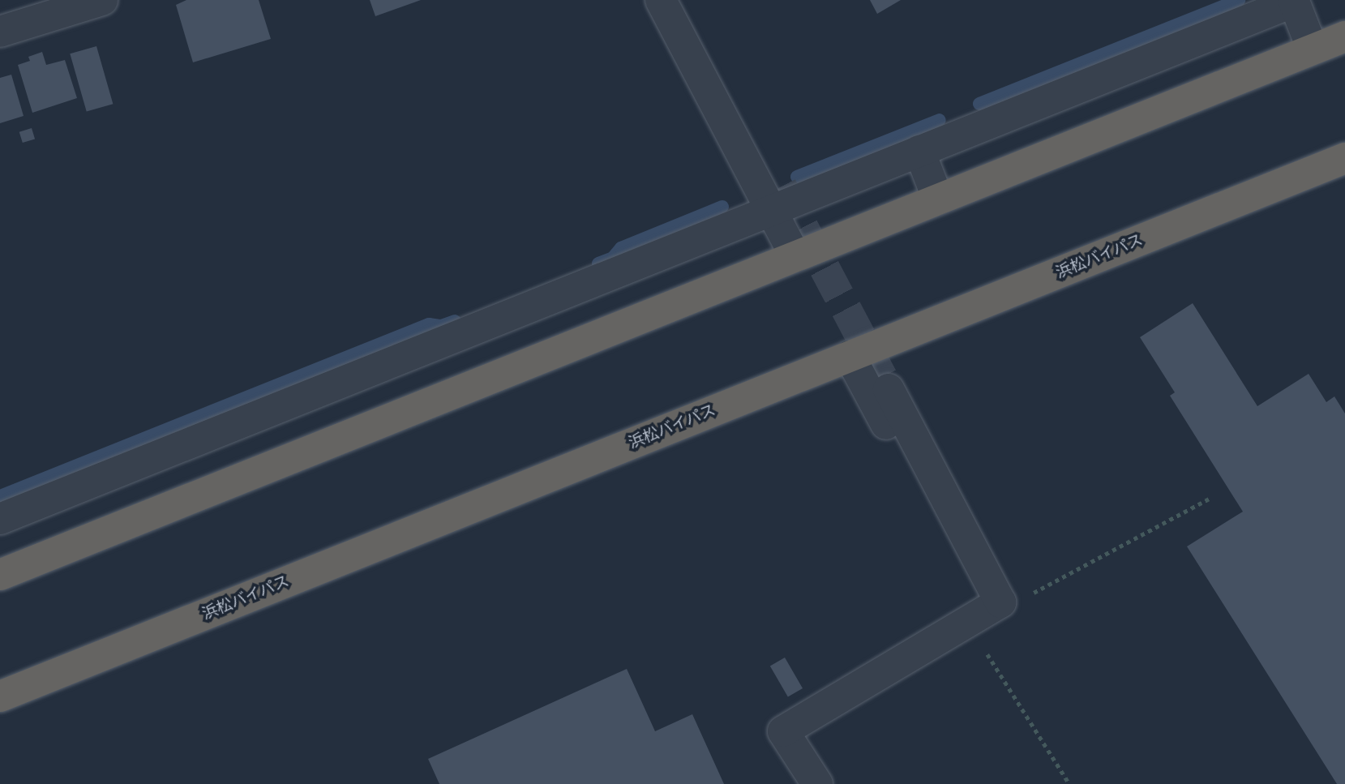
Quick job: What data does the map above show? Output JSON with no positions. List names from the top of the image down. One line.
{"streets":{"highway":["浜松バイパス"]}}
